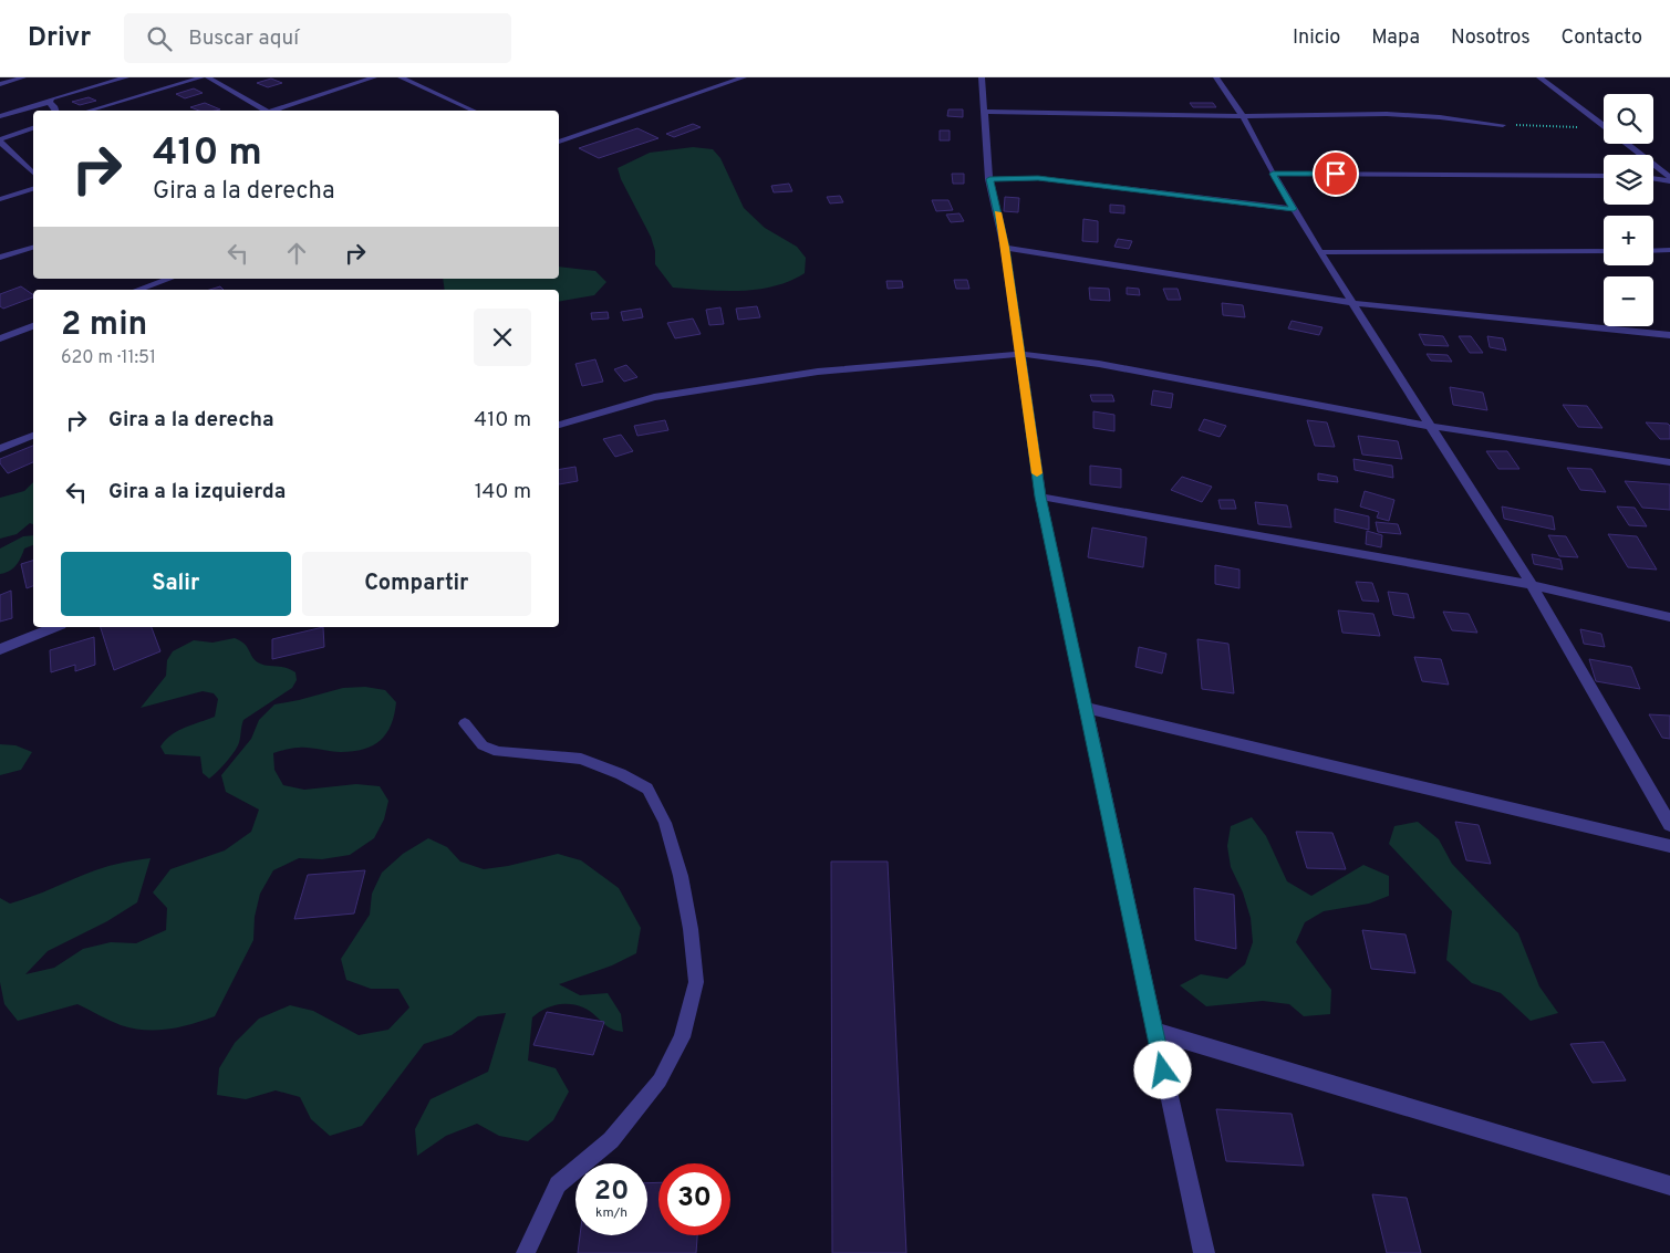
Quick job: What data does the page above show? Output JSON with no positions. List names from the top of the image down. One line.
{"page":{"header":"Drivr","search":"Buscar aquí","nav":["Inicio","Mapa","Nosotros","Contacto"],"map_buttons":["+","−"],"turn":["410 m","Gira a la derecha"],"heading":["2 min","620 m · 11:51"],"list":[{"name":"Gira a la derecha","value":"410 m"},{"name":"Gira a la izquierda","value":"140 m"}],"buttons":["Salir","Compartir"],"speed":"20 km/h","limit":"30"}}
